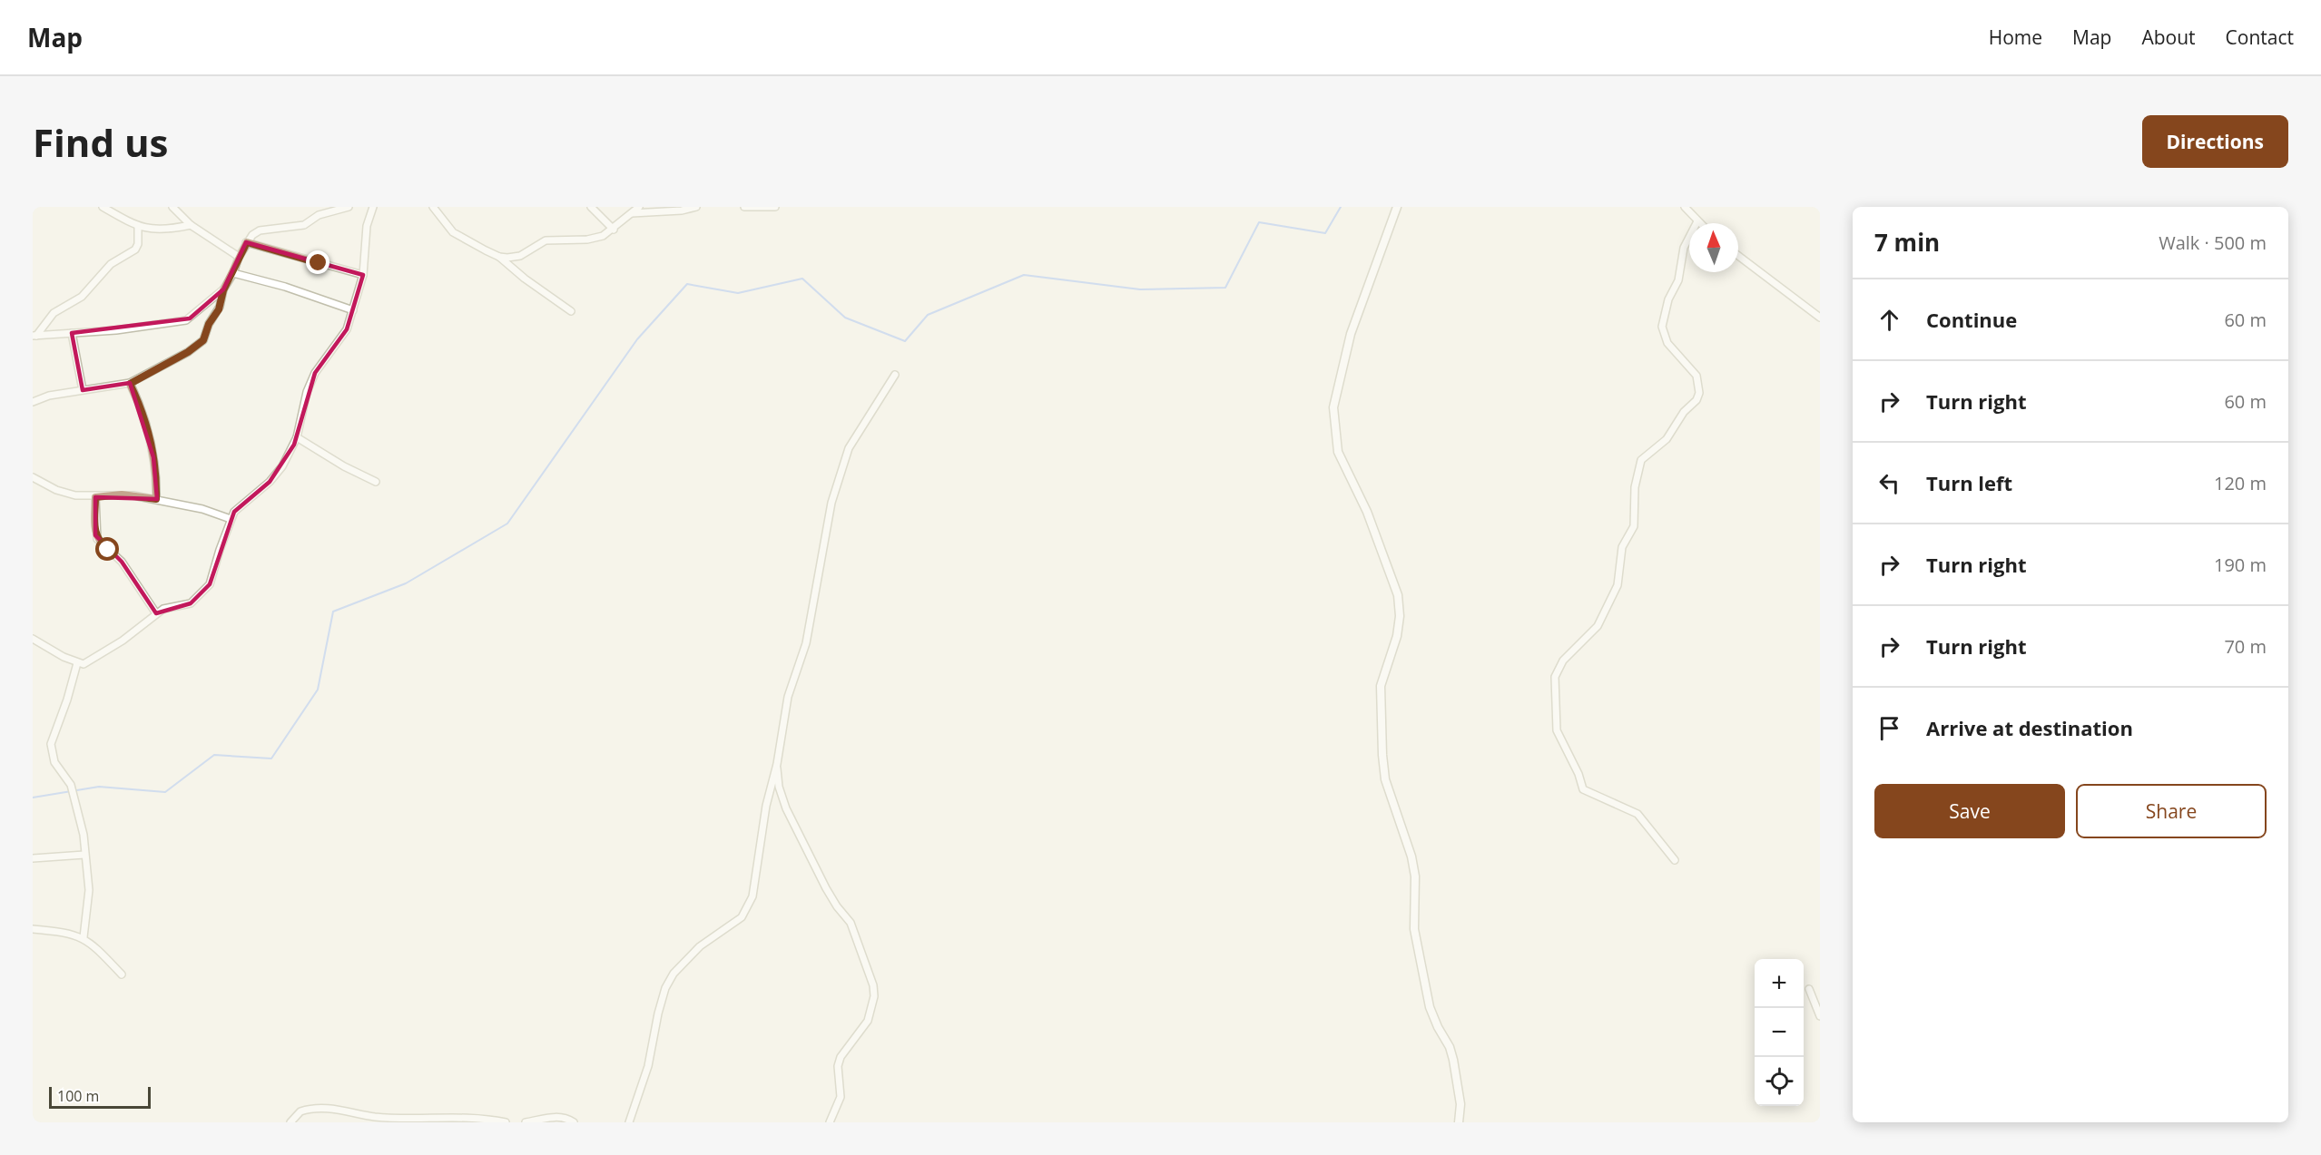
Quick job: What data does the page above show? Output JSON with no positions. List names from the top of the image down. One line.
{"scale_bar":"100 m","north":"top","page":{"header":"Map","nav":["Home","Map","About","Contact"],"buttons":["Directions",["Save","Share"]],"title":"Find us","heading":["7 min","Walk · 500 m"],"list":[["Continue","60 m"],["Turn right","60 m"],["Turn left","120 m"],["Turn right","190 m"],["Turn right","70 m"],"Arrive at destination"],"map_buttons":["+","−"],"scale":"100 m"}}
